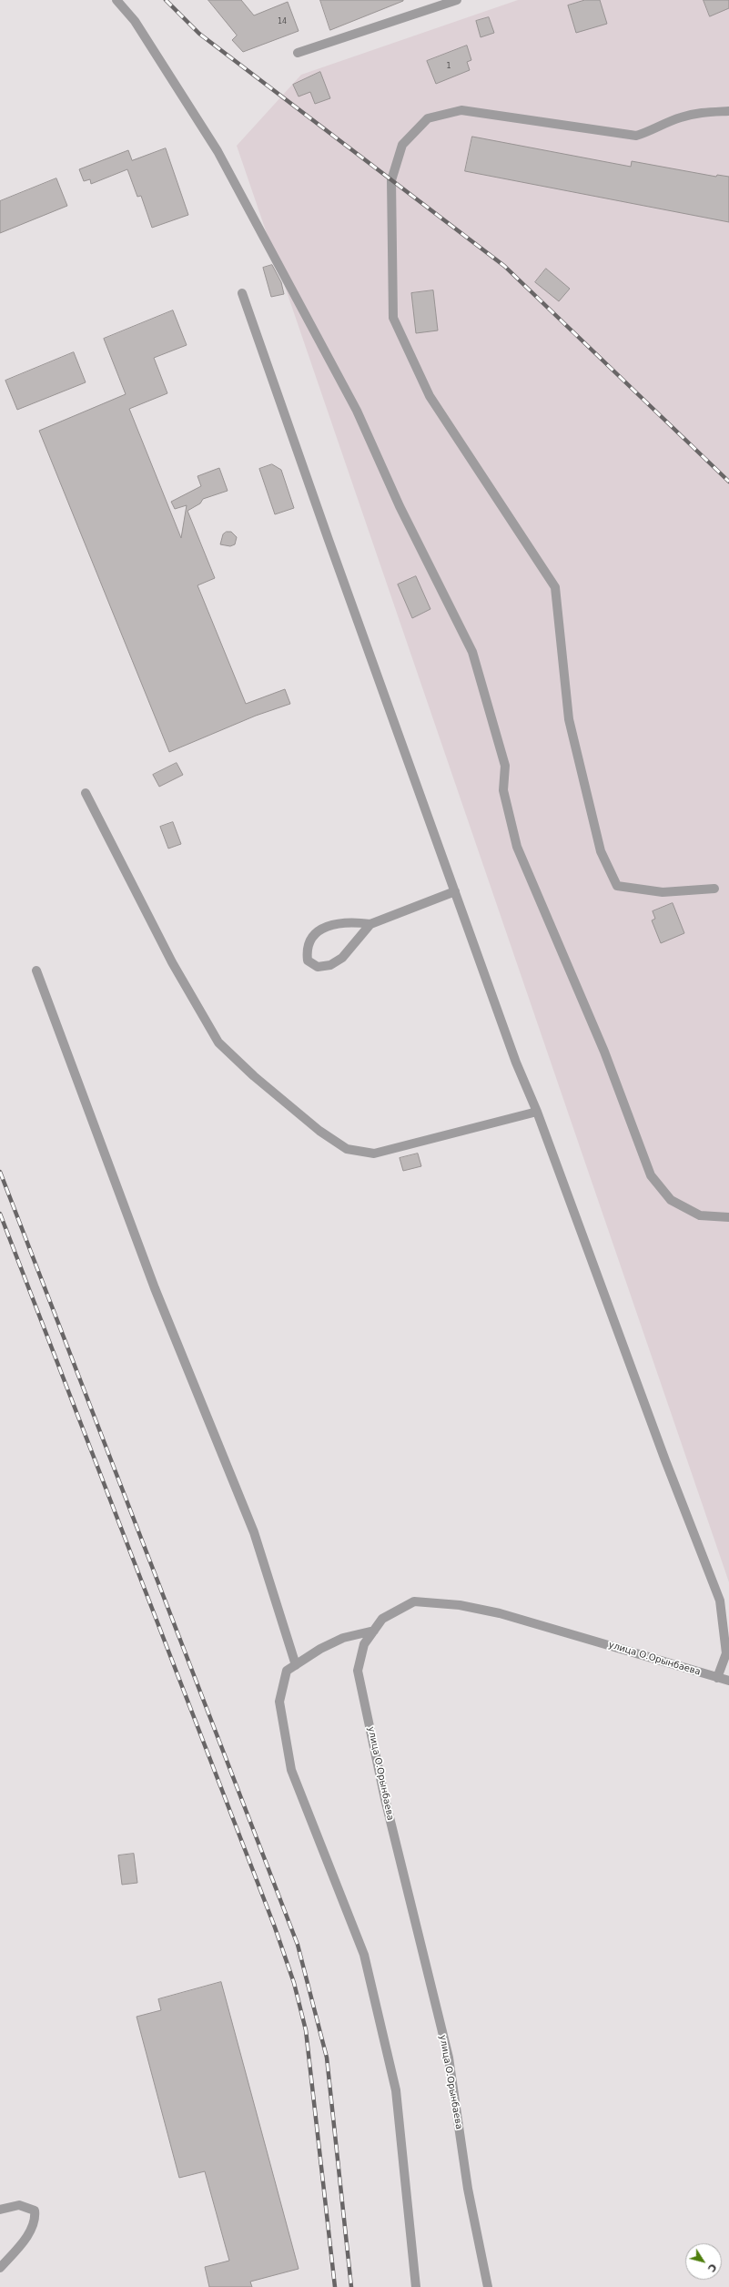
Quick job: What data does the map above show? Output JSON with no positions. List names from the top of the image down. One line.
{"streets":{"street":["улица О.Орынбаева"]},"house_numbers":["14","1"],"north":"bottom right"}
